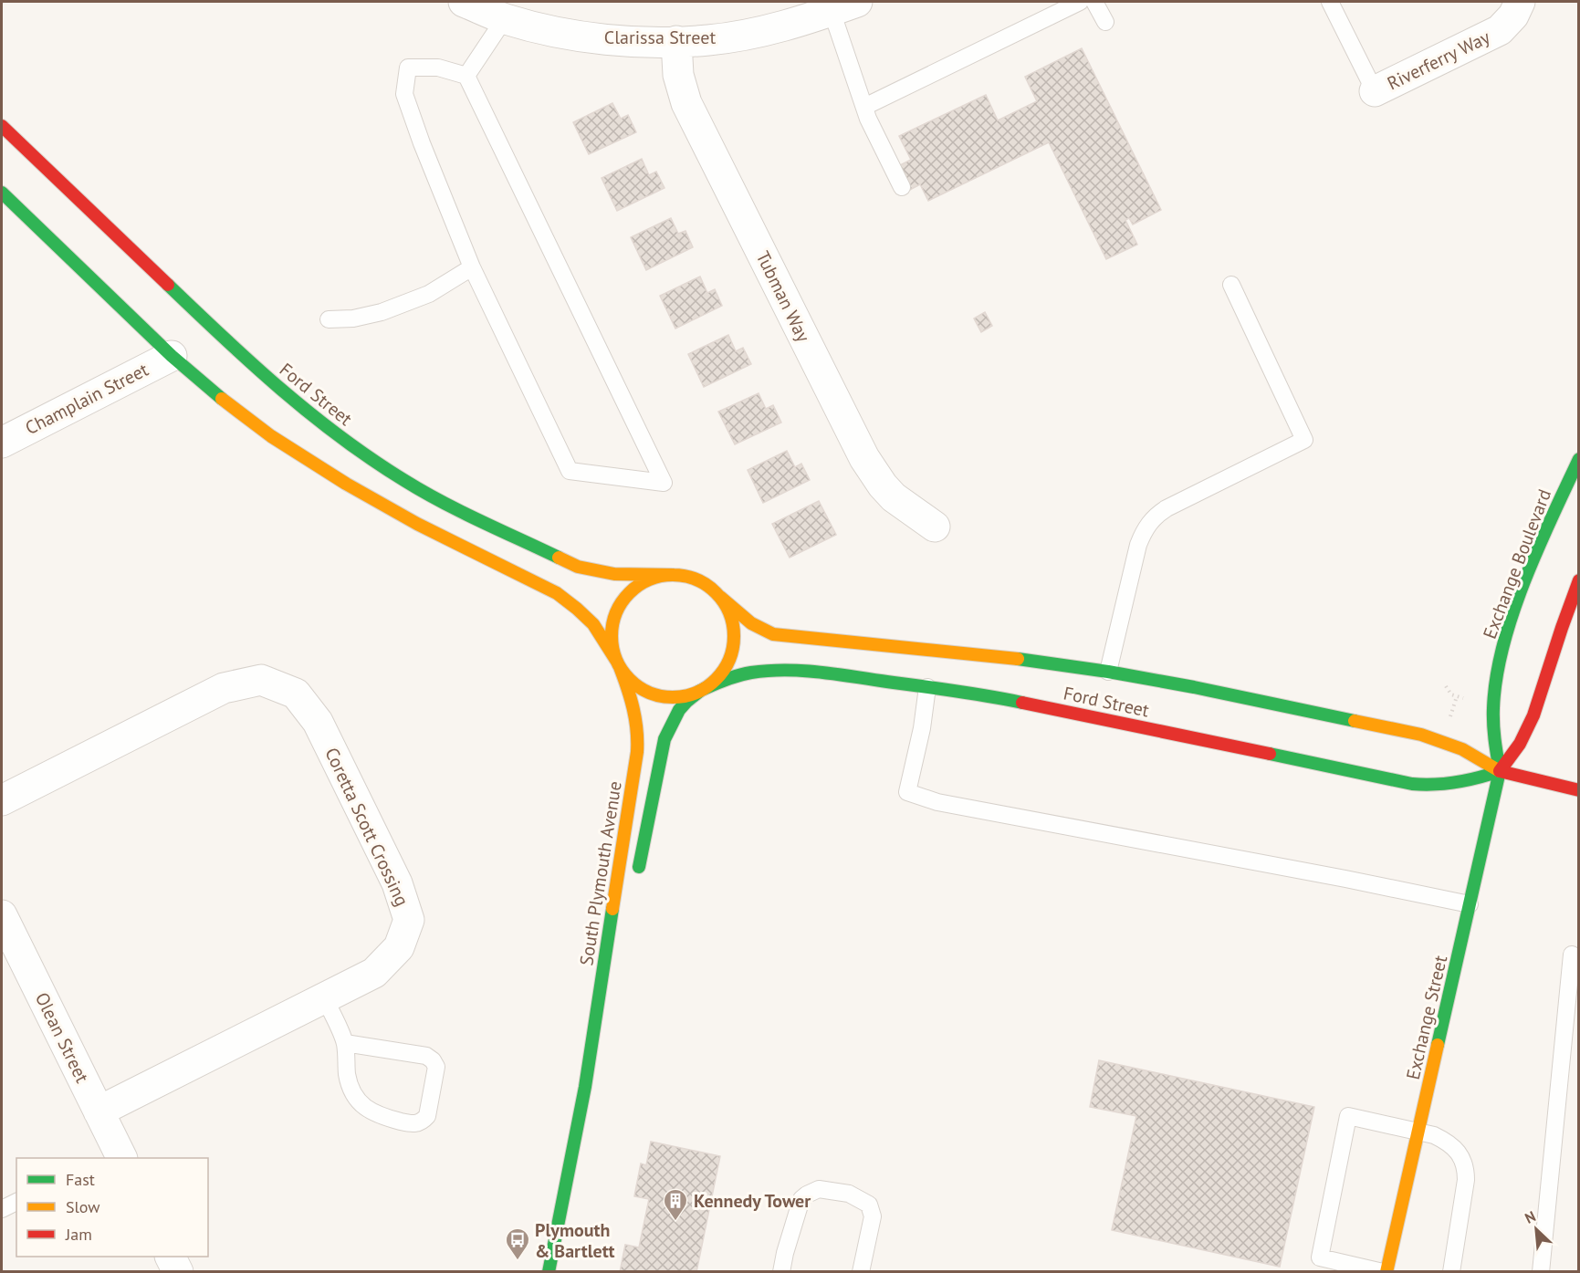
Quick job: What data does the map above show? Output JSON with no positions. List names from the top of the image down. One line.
{"streets":{"main road":["Ford Street","Exchange Boulevard","South Plymouth Avenue","Exchange Street"],"street":["Clarissa Street","Riverferry Way","Tubman Way","Champlain Street","Coretta Scott Crossing","Olean Street"]},"crossings":[["Clarissa Street","Tubman Way"],["Ford Street","Exchange Boulevard"],["Ford Street","South Plymouth Avenue"],["Ford Street","Exchange Street"],["Exchange Boulevard","Exchange Street"],["Coretta Scott Crossing","Olean Street"]],"places":{"building":["Kennedy Tower"],"bus stop":["Plymouth & Bartlett"]},"legend":["Fast","Slow","Jam"],"north":"top left"}
